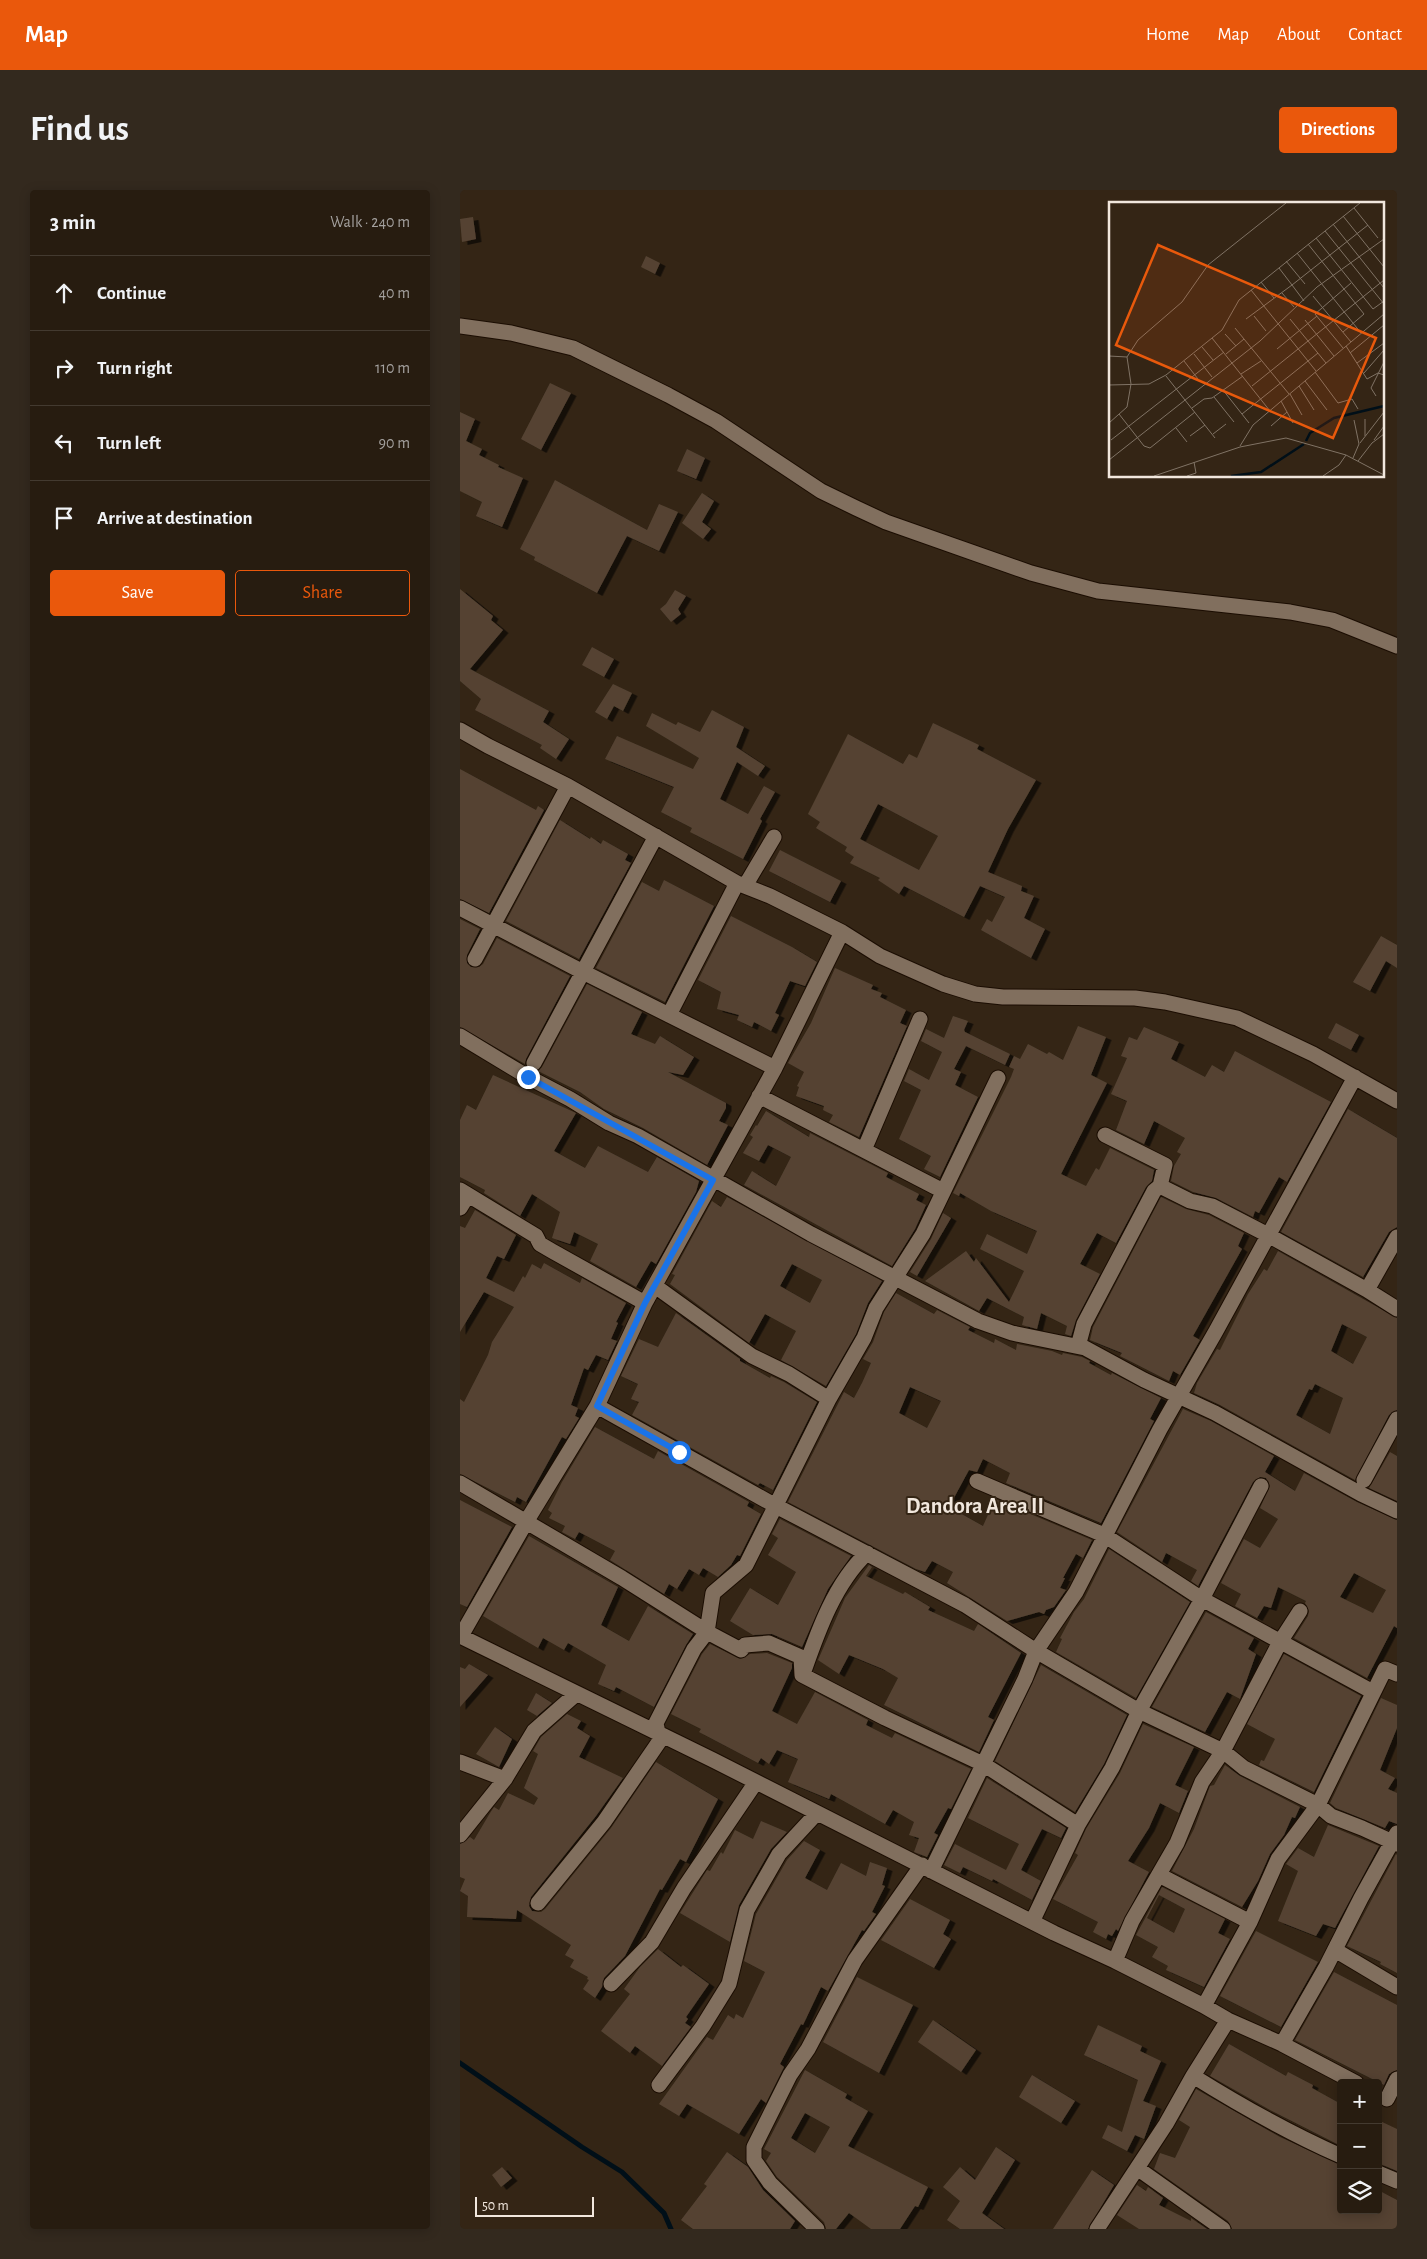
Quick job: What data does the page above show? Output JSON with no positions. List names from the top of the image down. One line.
{"districts":["Dandora Area II"],"scale_bar":"50 m","page":{"header":"Map","nav":["Home","Map","About","Contact"],"buttons":["Directions",["Save","Share"]],"title":"Find us","heading":["3 min","Walk · 240 m"],"list":[["Continue","40 m"],["Turn right","110 m"],["Turn left","90 m"],"Arrive at destination"],"map_buttons":["+","−"],"scale":"50 m"}}
